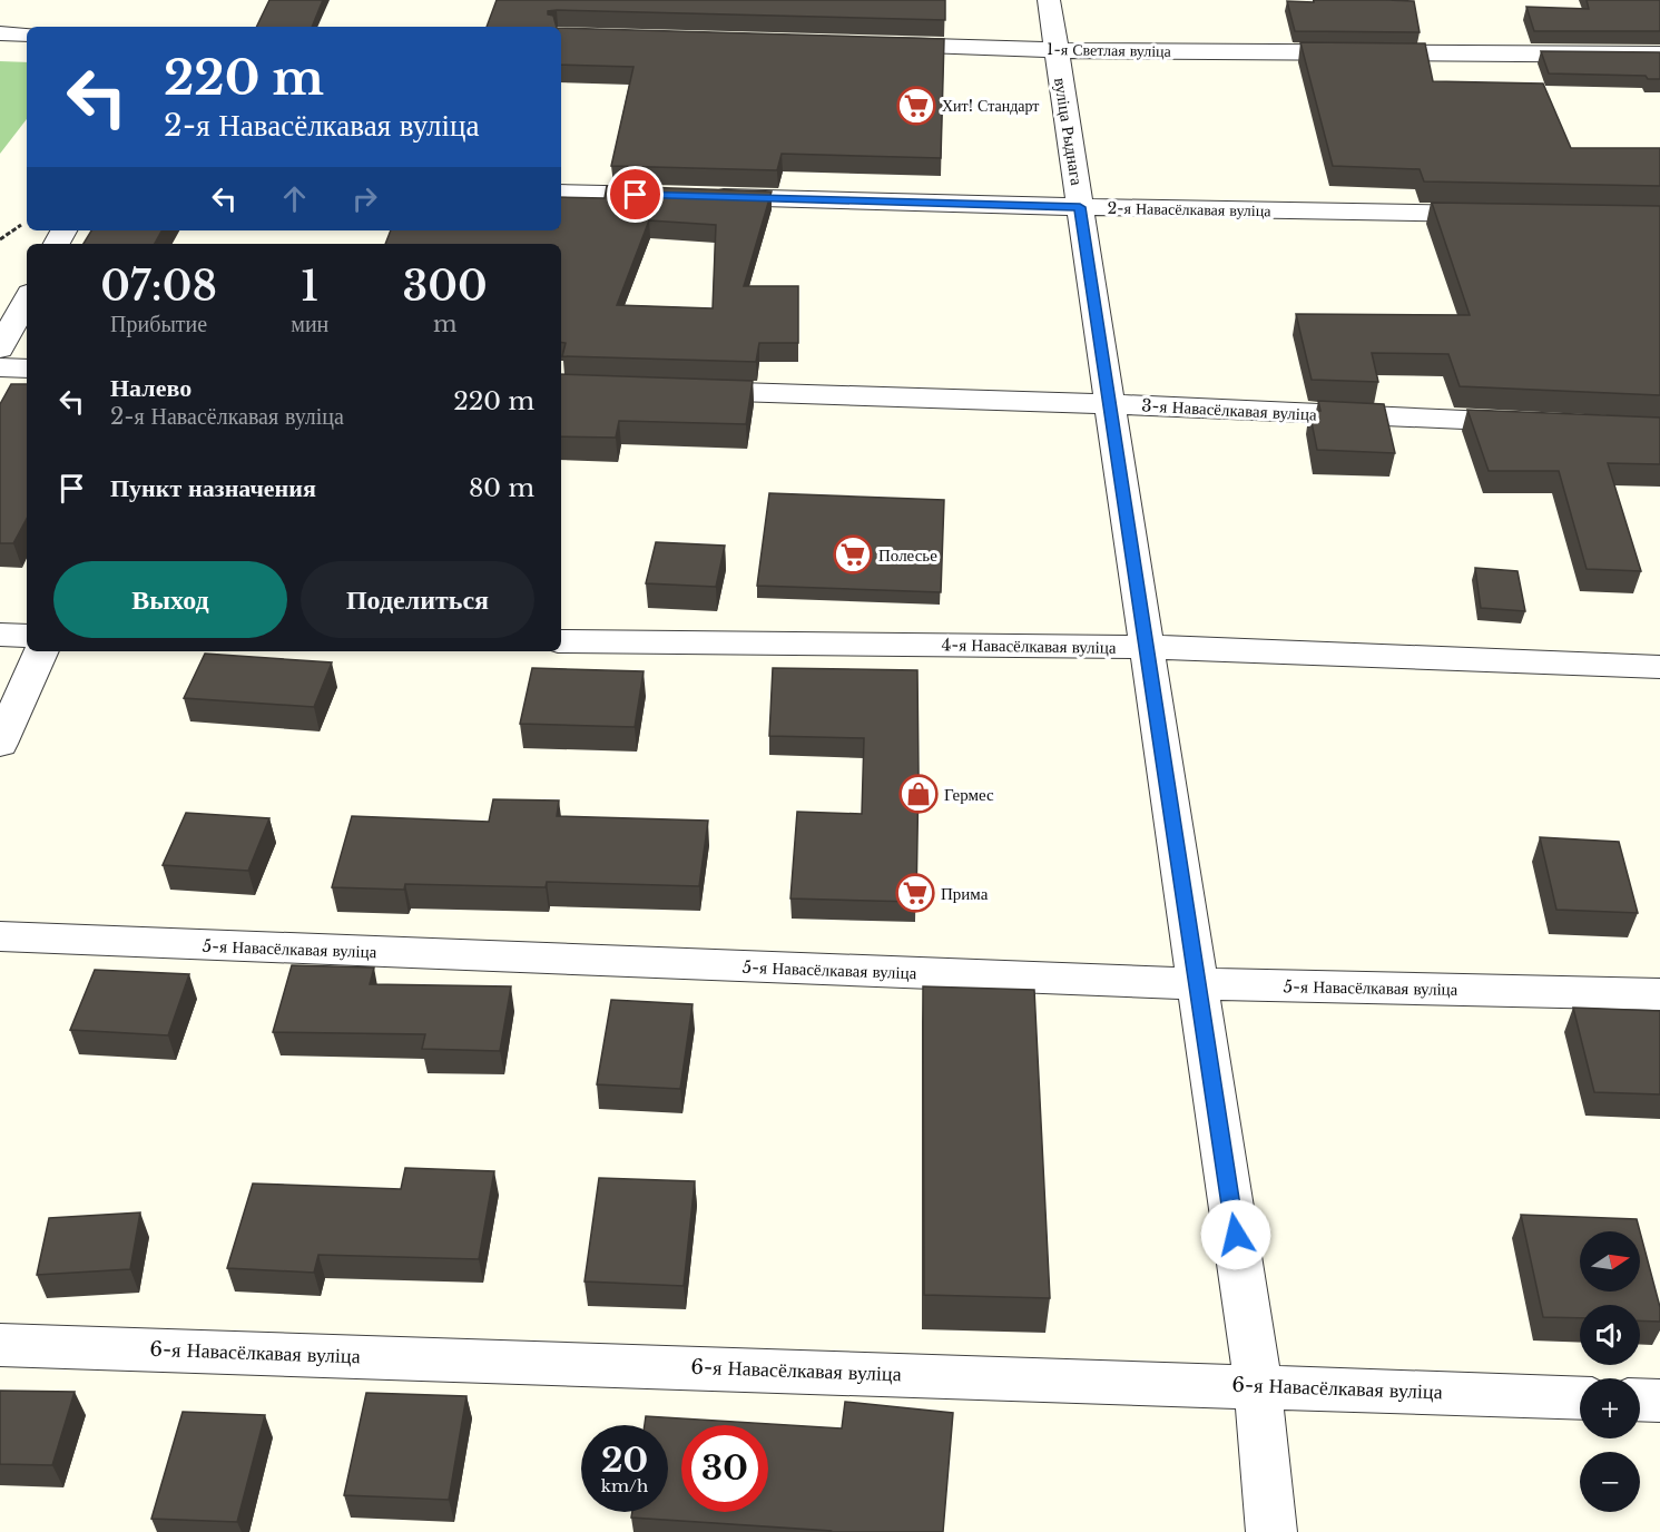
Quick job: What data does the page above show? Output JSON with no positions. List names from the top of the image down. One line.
{"streets":{"street":["1-я Светлая вуліца","вуліца Рыднага","2-я Навасёлкавая вуліца","3-я Навасёлкавая вуліца","4-я Навасёлкавая вуліца","5-я Навасёлкавая вуліца","6-я Навасёлкавая вуліца"]},"crossings":[["1-я Светлая вуліца","вуліца Рыднага"],["вуліца Рыднага","2-я Навасёлкавая вуліца"],["вуліца Рыднага","3-я Навасёлкавая вуліца"],["вуліца Рыднага","4-я Навасёлкавая вуліца"],["вуліца Рыднага","5-я Навасёлкавая вуліца"],["вуліца Рыднага","6-я Навасёлкавая вуліца"]],"places":{"supermarket":["Хит! Стандарт","Полесье","Прима"],"shop":["Гермес"]},"north":"right","page":{"turn":["220 m","2-я Навасёлкавая вуліца"],"eta":["07:08","Прибытие","1","мин","300","m"],"list":[{"name":"Налево","note":"2-я Навасёлкавая вуліца","value":"220 m"},{"name":"Пункт назначения","value":"80 m"}],"buttons":["Выход","Поделиться"],"map_buttons":["+","−"],"speed":"20 km/h","limit":"30"}}
